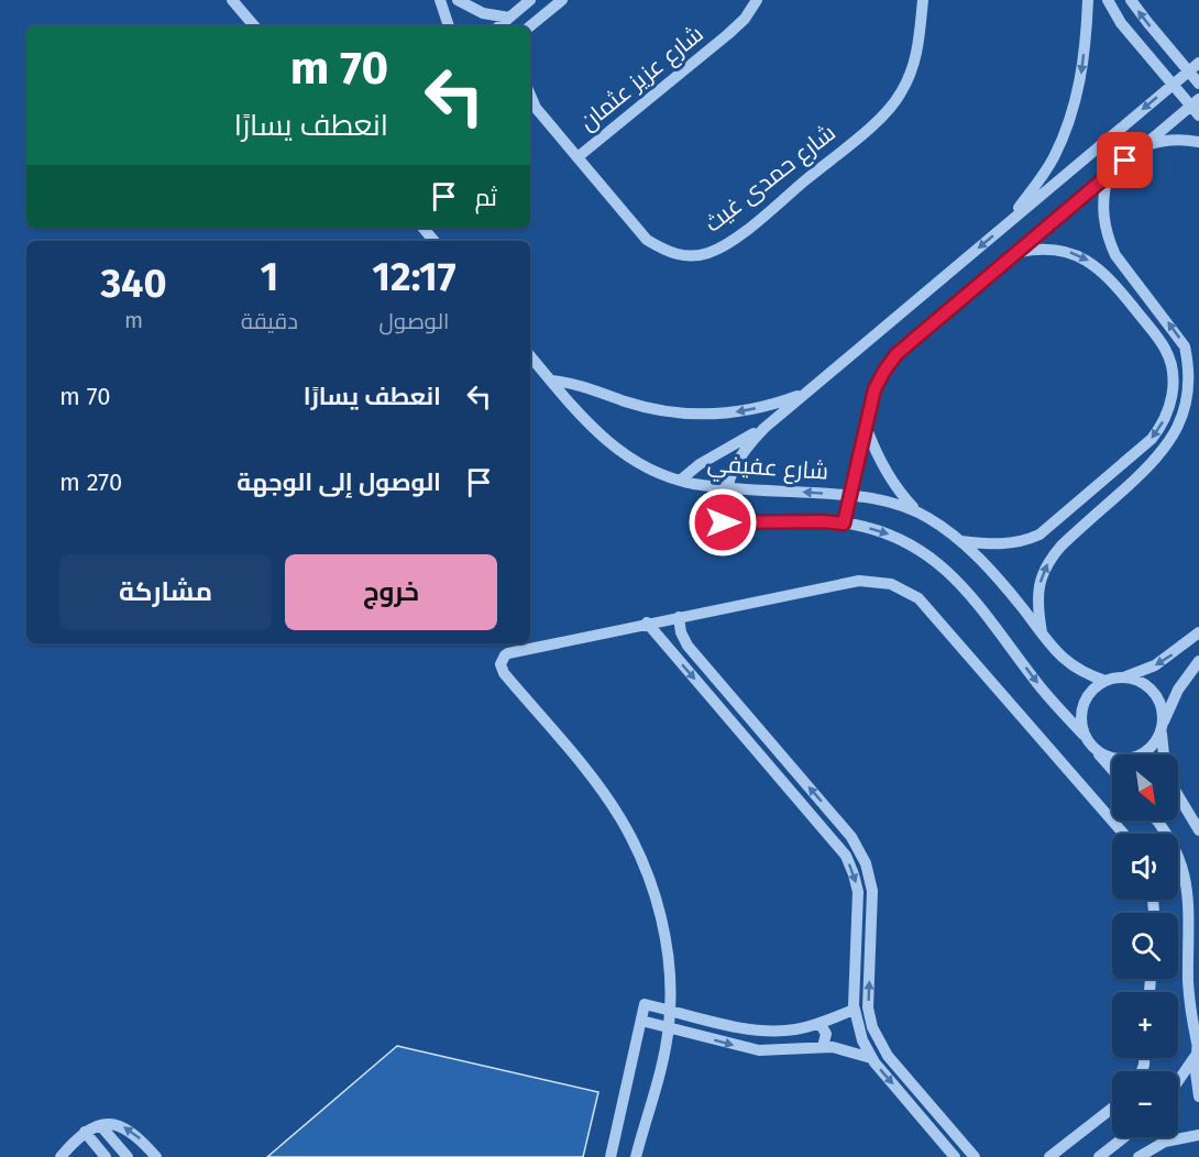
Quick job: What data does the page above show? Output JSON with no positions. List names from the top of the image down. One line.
{"streets":{"street":["شارع عزيز عثمان","شارع حمدى غيث","شارع عفيفي"]},"crossings":[["شارع عزيز عثمان","شارع حمدى غيث"]],"north":"bottom right","page":{"turn":["70 m","انعطف يسارًا"],"then":"ثم","eta":["12:17","الوصول","1","دقيقة","340","m"],"list":[{"name":"انعطف يسارًا","value":"70 m"},{"name":"الوصول إلى الوجهة","value":"270 m"}],"buttons":["خروج","مشاركة"],"map_buttons":["+","−"]}}
